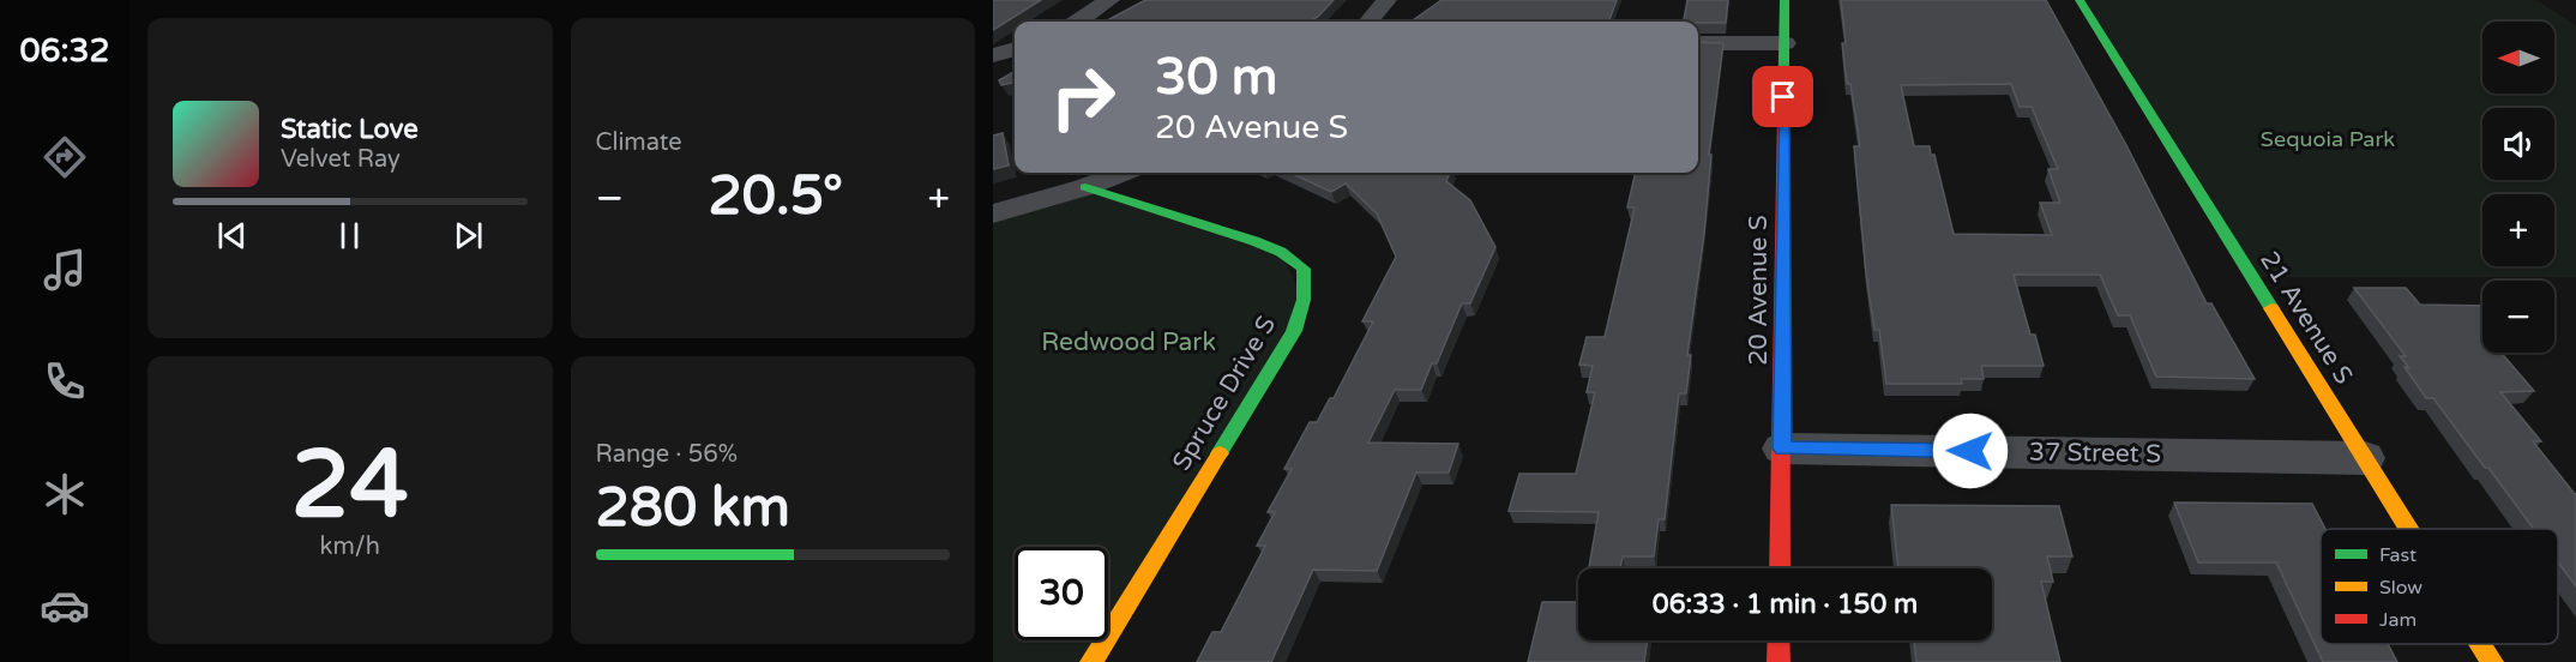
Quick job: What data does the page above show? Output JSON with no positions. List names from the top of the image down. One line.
{"streets":{"street":["20 Avenue S","21 Avenue S","Spruce Drive S","37 Street S"]},"crossings":[["20 Avenue S","37 Street S"],["21 Avenue S","37 Street S"]],"parks":["Sequoia Park","Redwood Park"],"legend":["Fast","Slow","Jam"],"north":"left","page":{"tabs":"06:32","tile":["Climate",["24","km/h"],["Range · 56%","280 km"]],"map_buttons":["+","−"],"turn":["30 m","20 Avenue S"],"song":["Static Love","Velvet Ray"],"heat":["−","20.5°","+"],"limit":"30","trip":"06:33 · 1 min · 150 m"}}
